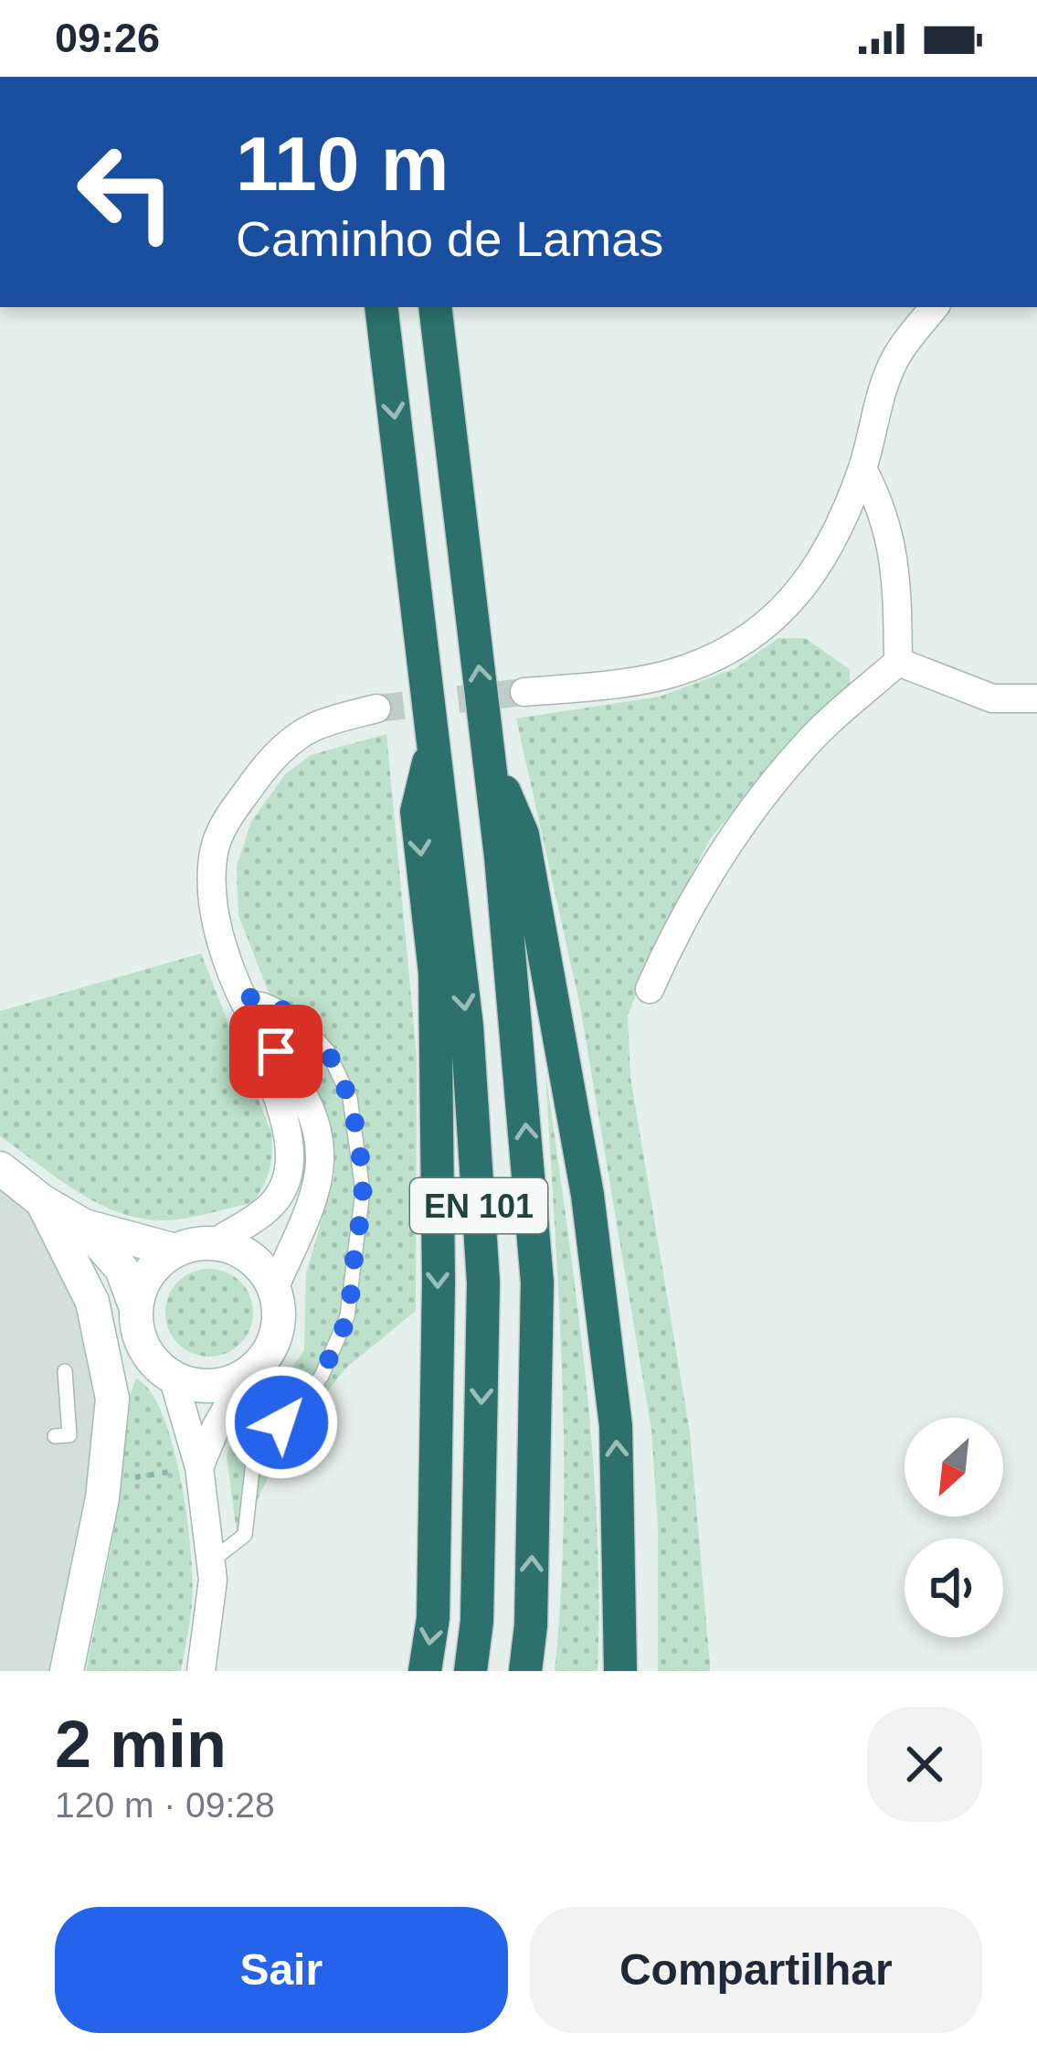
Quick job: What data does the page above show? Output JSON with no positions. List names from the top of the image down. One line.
{"streets":{"highway":["EN 101"]},"north":"bottom left","page":{"status":"09:26","turn":["110 m","Caminho de Lamas"],"heading":["2 min","120 m · 09:28"],"buttons":["Sair","Compartilhar"]}}
